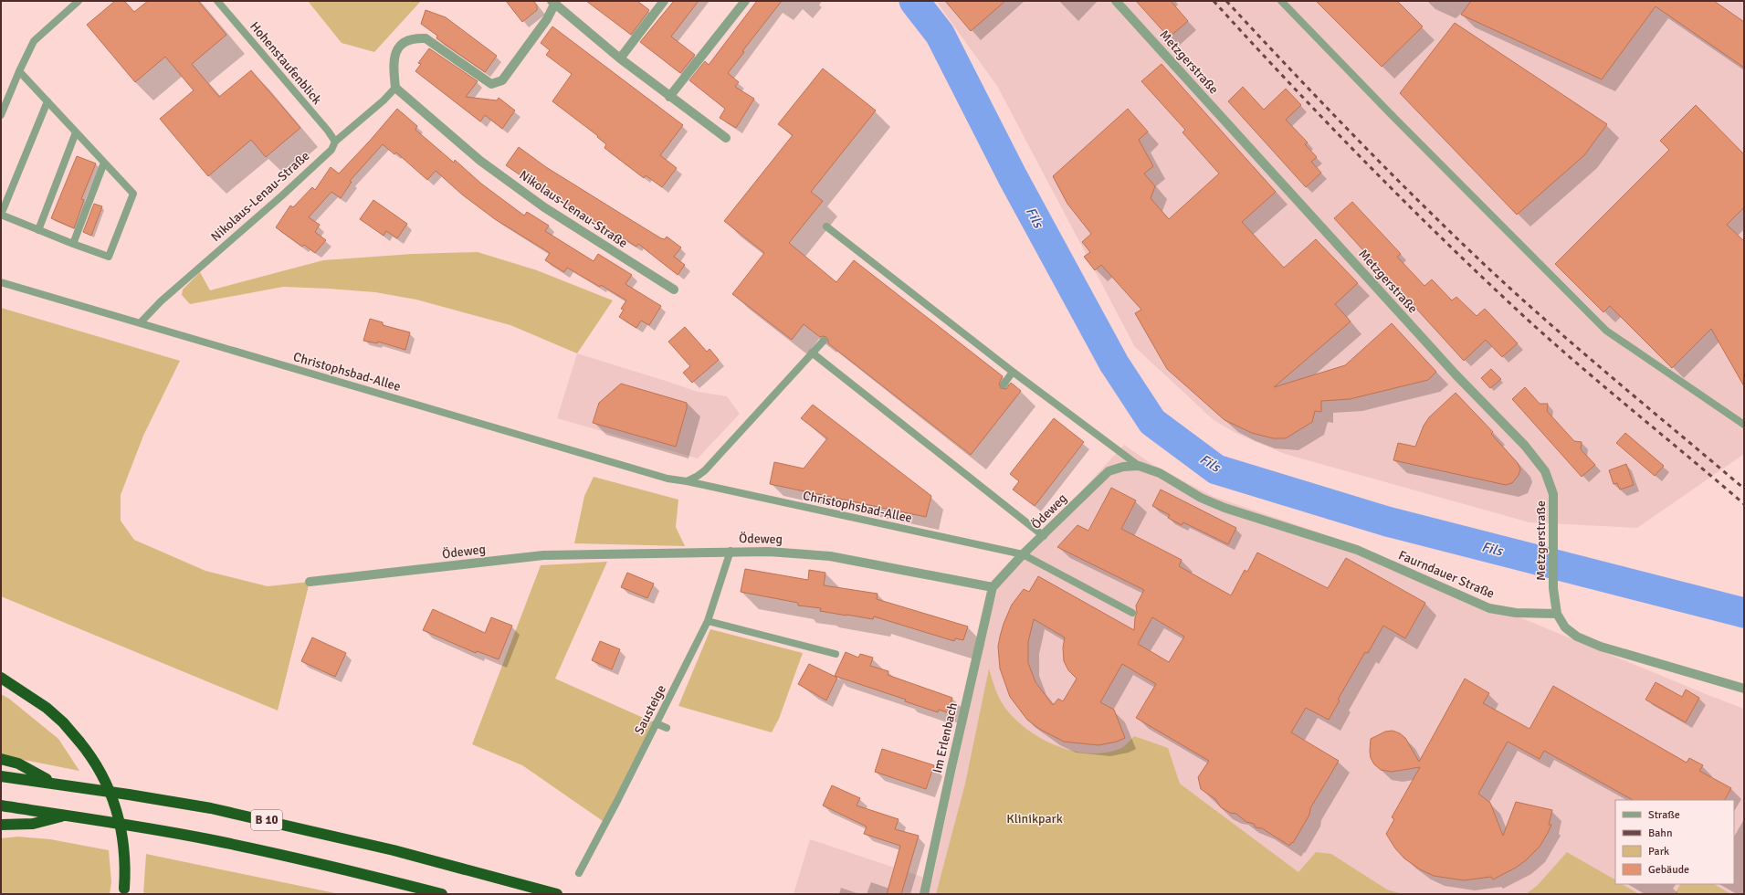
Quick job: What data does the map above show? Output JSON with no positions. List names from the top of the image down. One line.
{"streets":{"highway":["B 10"],"street":["Metzgerstraße","Nikolaus-Lenau-Straße","Ödeweg","Faurndauer Straße","Im Erlenbach"],"lane":["Hohenstaufenblick","Christophsbad-Allee","Sausteige"]},"crossings":[["Metzgerstraße","Faurndauer Straße"],["Hohenstaufenblick","Nikolaus-Lenau-Straße"],["Nikolaus-Lenau-Straße","Christophsbad-Allee"],["Christophsbad-Allee","Ödeweg"],["Ödeweg","Faurndauer Straße"],["Ödeweg","Sausteige"],["Ödeweg","Im Erlenbach"]],"water":["Fils"],"parks":["Klinikpark"],"legend":["Straße","Bahn","Park","Gebäude"]}
